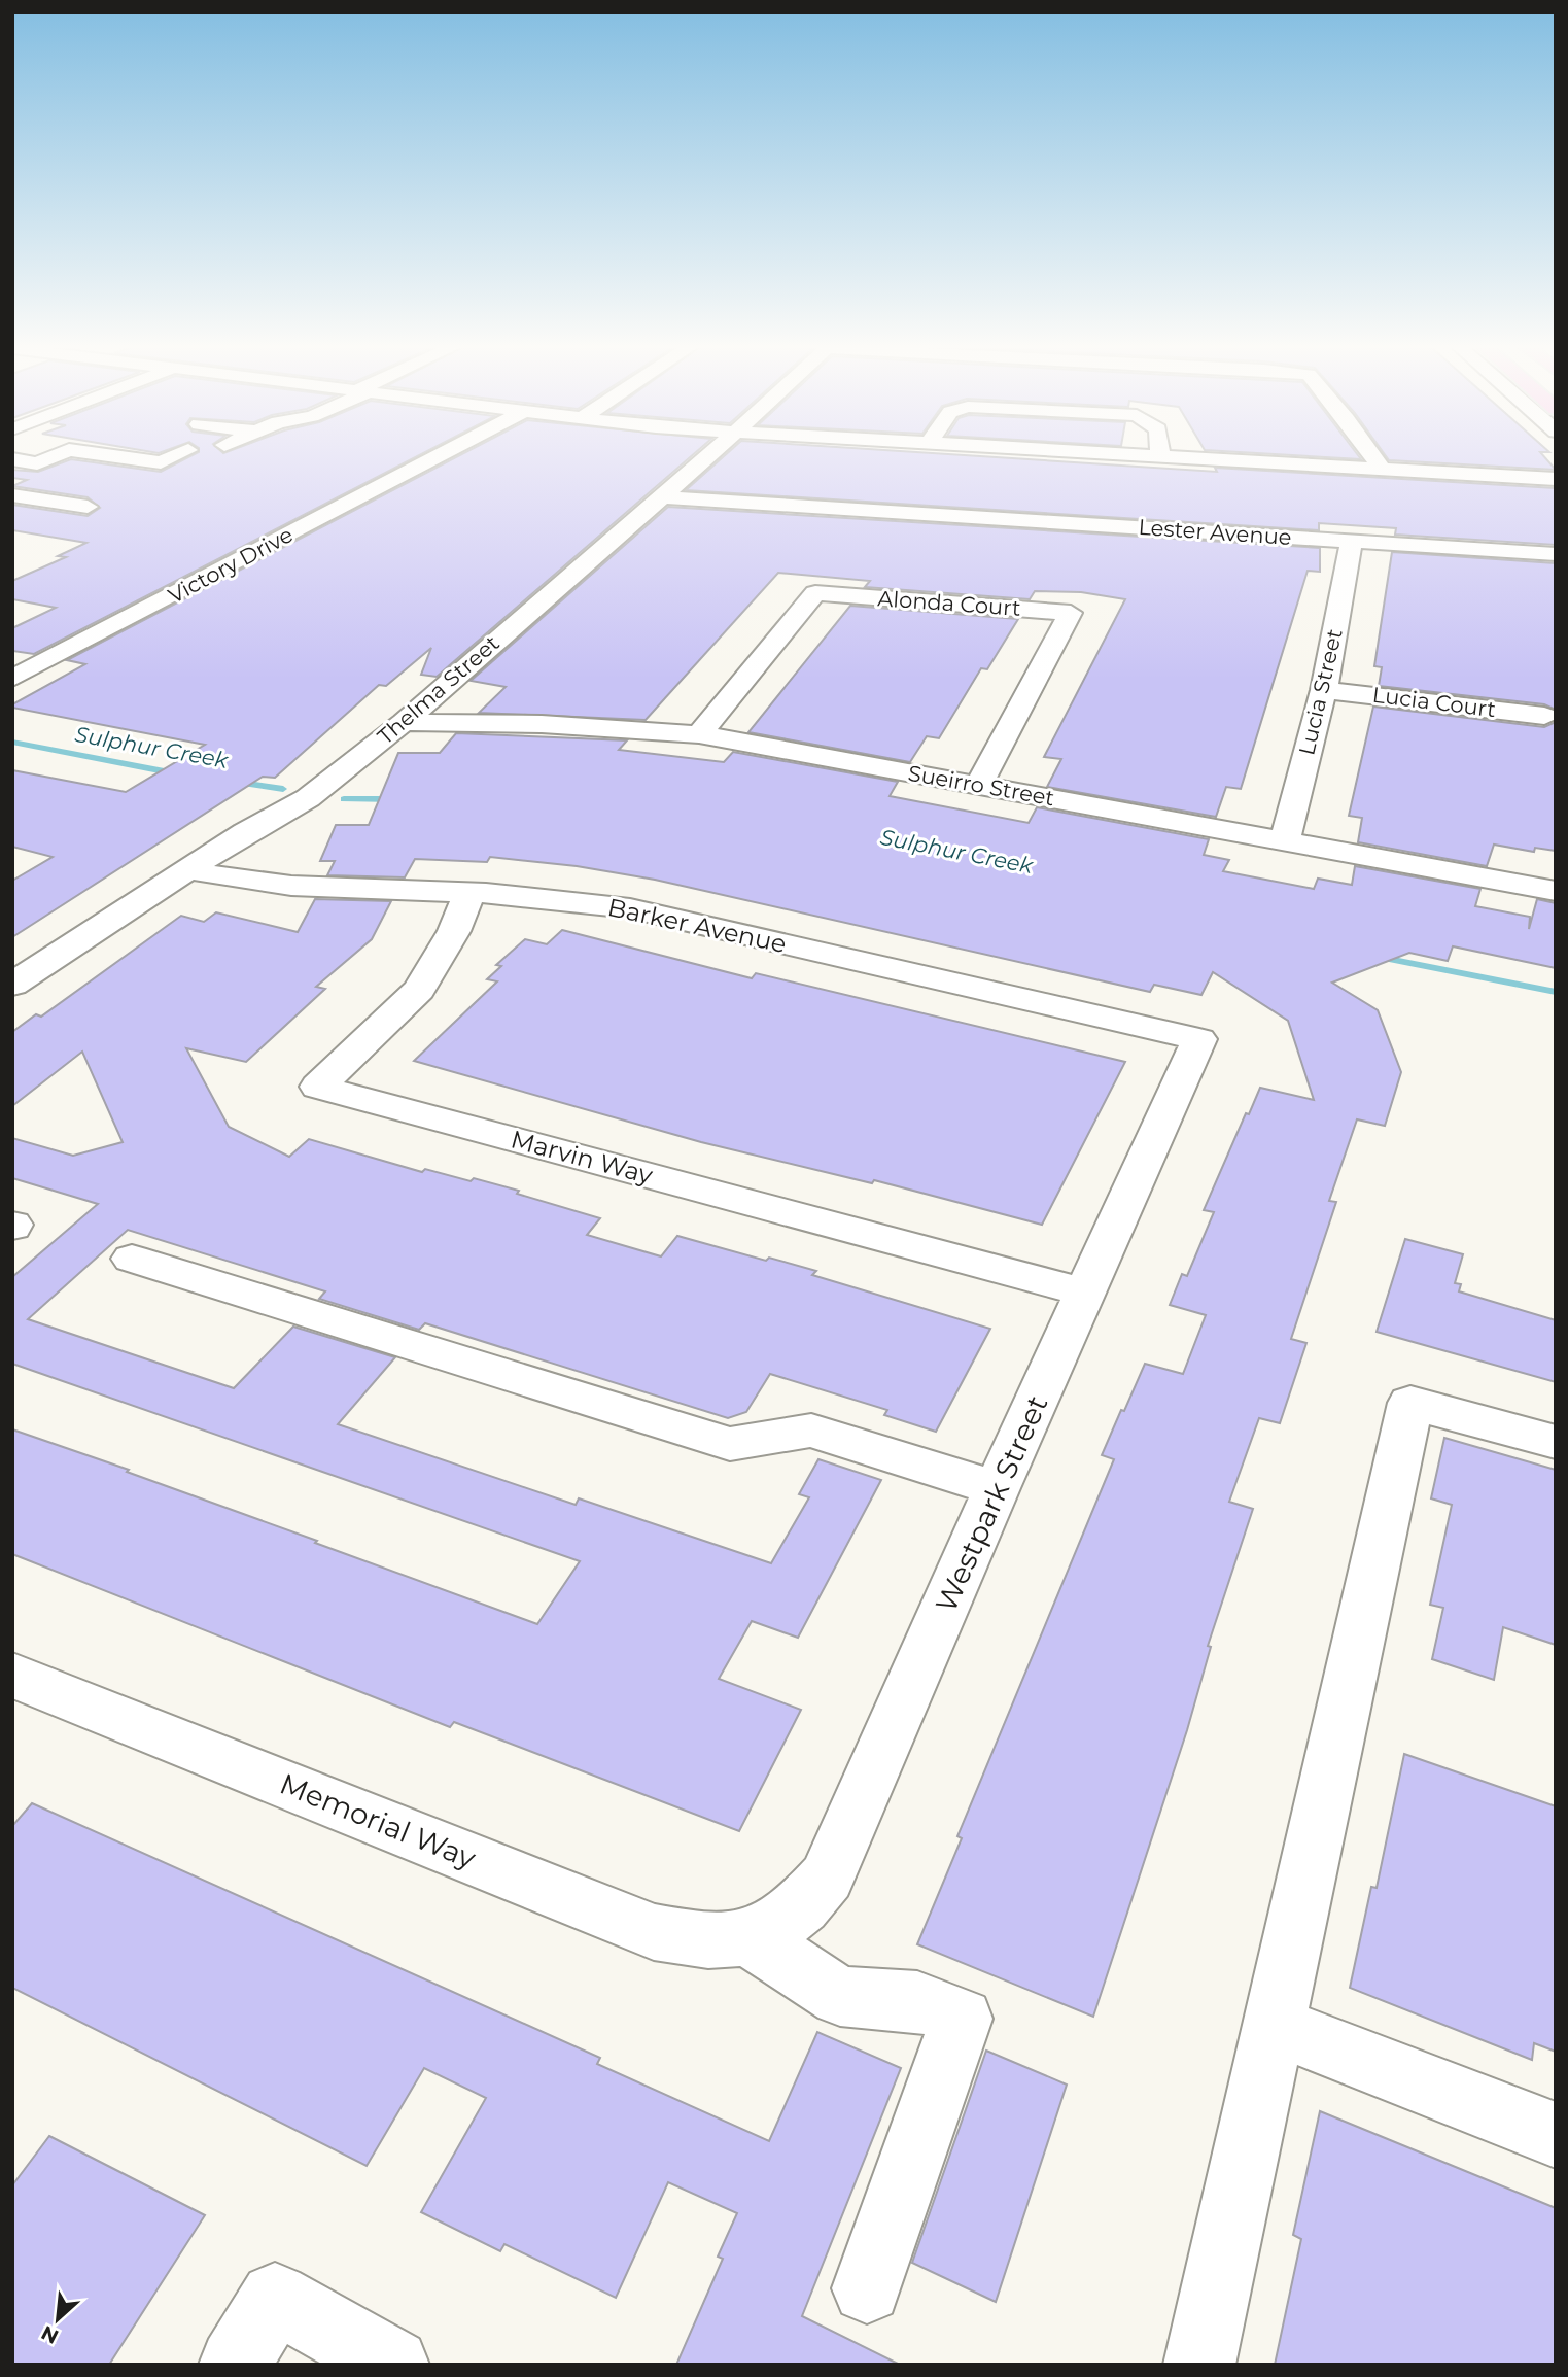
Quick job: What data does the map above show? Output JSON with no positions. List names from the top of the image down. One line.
{"streets":{"street":["Lester Avenue","Victory Drive","Alonda Court","Thelma Street","Lucia Street","Lucia Court","Sueirro Street","Barker Avenue","Marvin Way","Westpark Street","Memorial Way"]},"crossings":[["Lester Avenue","Thelma Street"],["Lester Avenue","Lucia Street"],["Alonda Court","Sueirro Street"],["Thelma Street","Sueirro Street"],["Thelma Street","Barker Avenue"],["Lucia Street","Lucia Court"],["Lucia Street","Sueirro Street"],["Barker Avenue","Marvin Way"],["Barker Avenue","Westpark Street"],["Marvin Way","Westpark Street"],["Westpark Street","Memorial Way"]],"water":["Sulphur Creek"],"north":"bottom left"}
